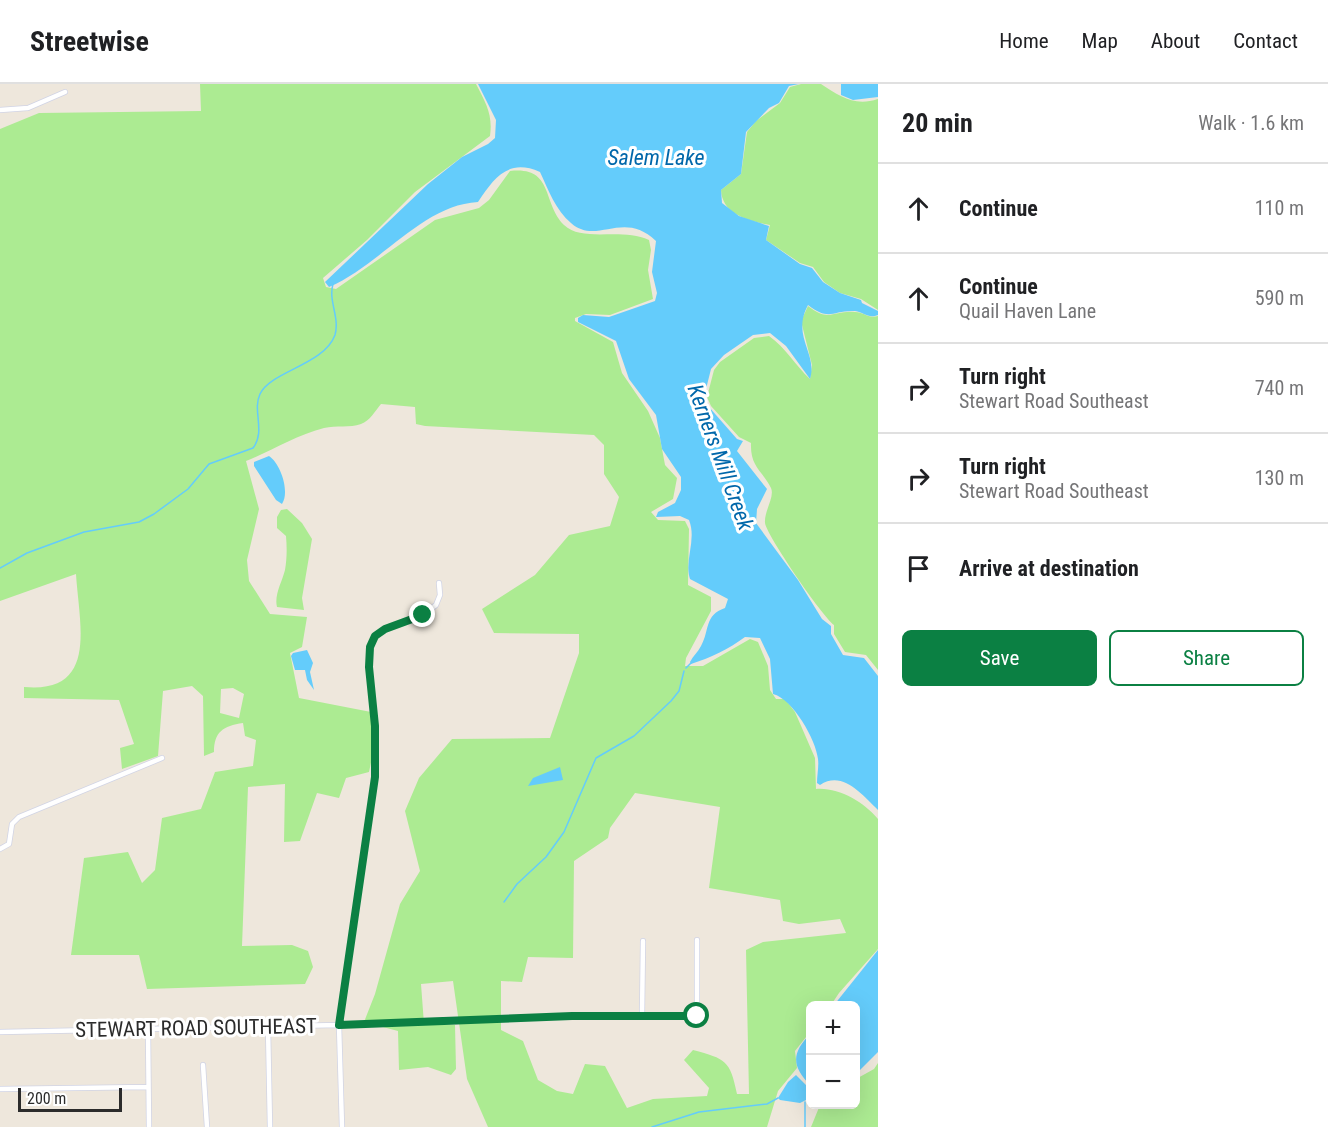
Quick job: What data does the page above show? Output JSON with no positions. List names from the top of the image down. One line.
{"streets":{"street":["STEWART ROAD SOUTHEAST"]},"water":["Salem Lake","Kerners Mill Creek"],"scale_bar":"200 m","page":{"header":"Streetwise","nav":["Home","Map","About","Contact"],"heading":["20 min","Walk · 1.6 km"],"list":[["Continue","110 m"],["Continue","Quail Haven Lane","590 m"],["Turn right","Stewart Road Southeast","740 m"],["Turn right","Stewart Road Southeast","130 m"],"Arrive at destination"],"buttons":["Save","Share"],"map_buttons":["+","−"],"scale":"200 m"}}
